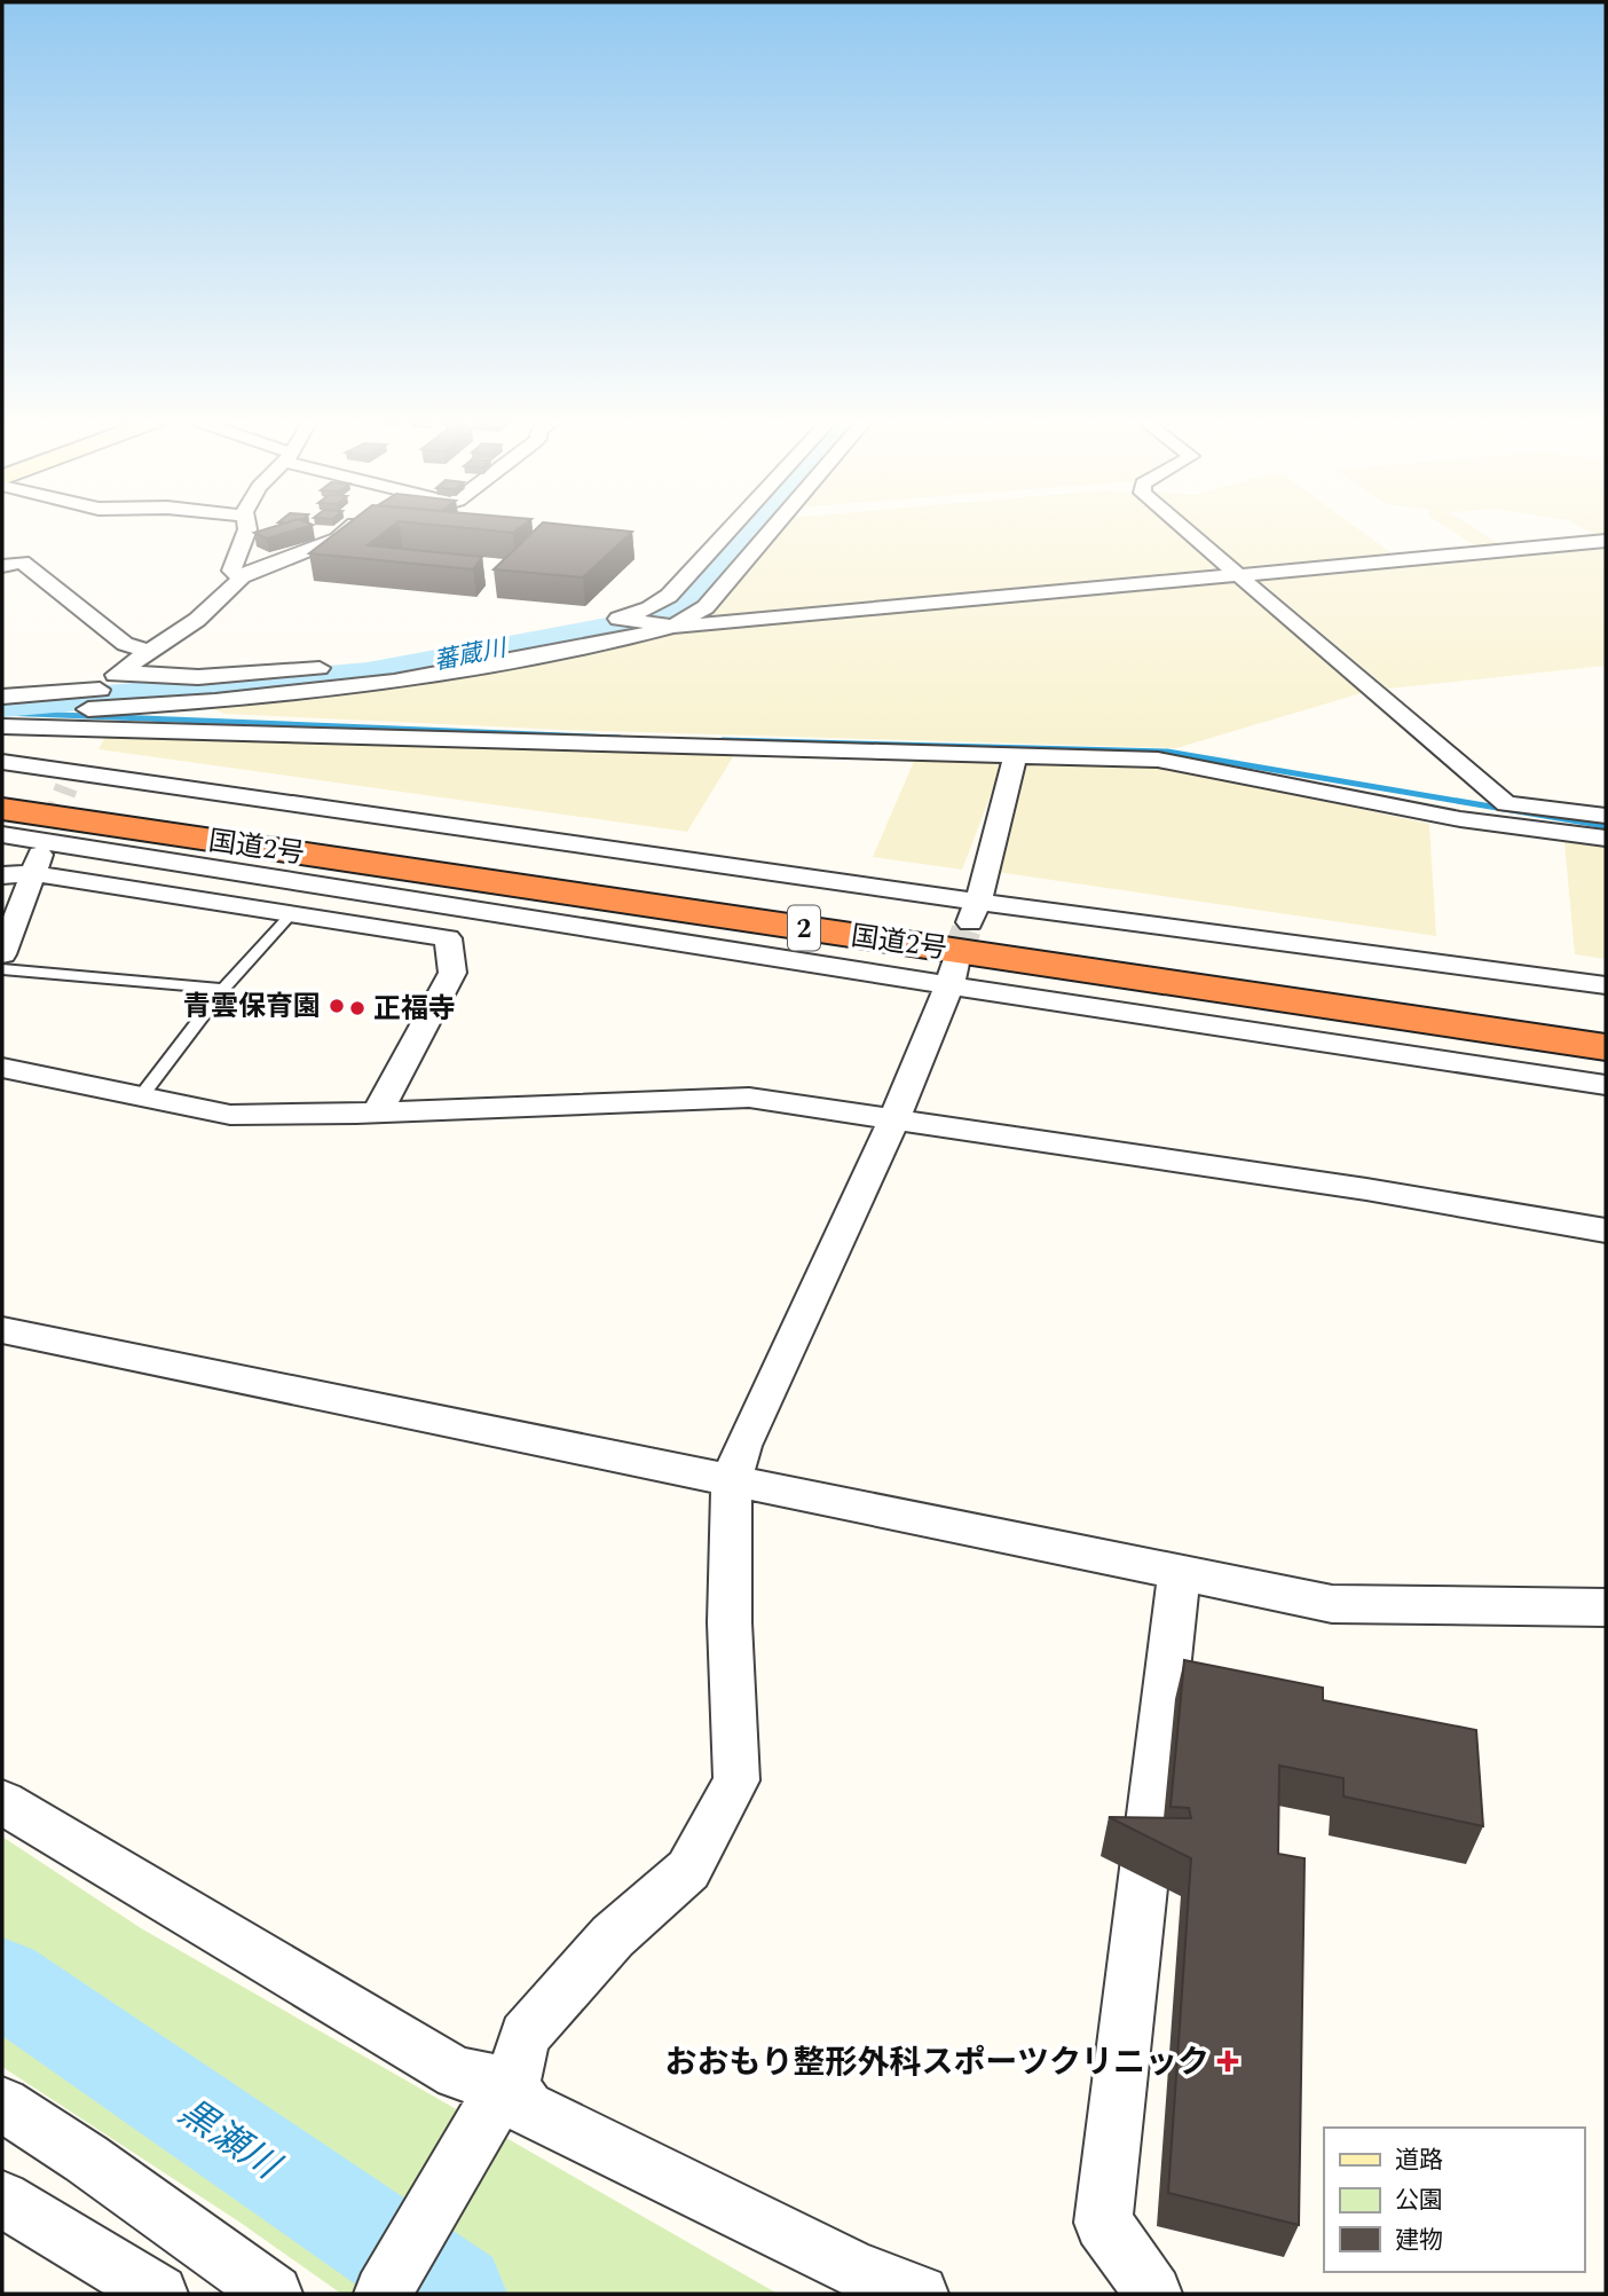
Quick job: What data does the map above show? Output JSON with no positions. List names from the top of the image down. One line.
{"streets":{"highway":["国道2号","2"]},"water":["蕃蔵川","黒瀬川"],"places":{"other":["青雲保育園","正福寺"],"health":["おおもり整形外科スポーツクリニック"]},"legend":["道路","公園","建物"]}
